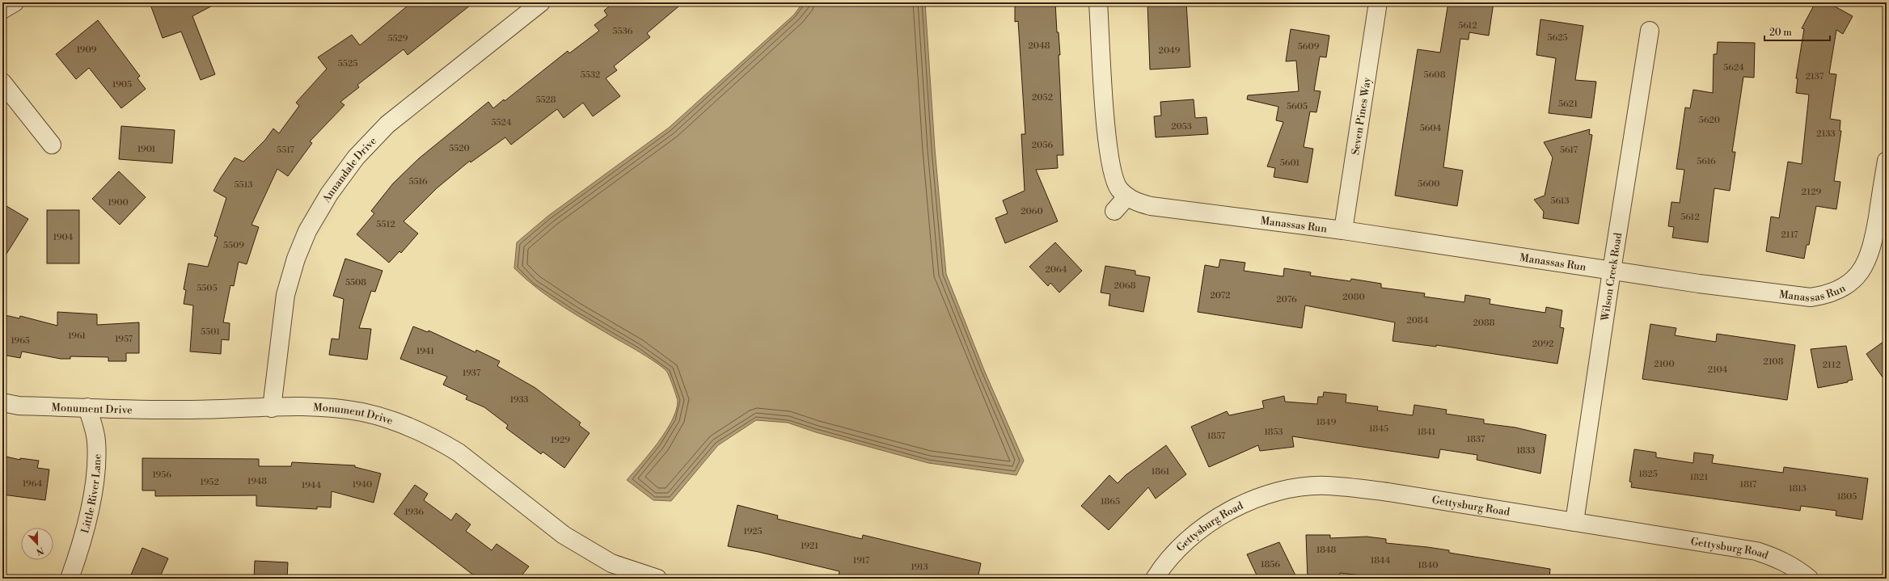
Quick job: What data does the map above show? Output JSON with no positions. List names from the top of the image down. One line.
{"streets":{"street":["Seven Pines Way","Annandale Drive","Manassas Run","Wilson Creek Road","Monument Drive","Little River Lane","Gettysburg Road"]},"crossings":[["Seven Pines Way","Manassas Run"],["Annandale Drive","Monument Drive"],["Manassas Run","Wilson Creek Road"],["Wilson Creek Road","Gettysburg Road"],["Monument Drive","Little River Lane"]],"house_numbers":["5612","5536","5625","5529","2048","5609","1909","2049","5525","5624","5532","5608","2137","1905","2052","5528","5621","5605","5620","5524","2053","5604","2133","2056","5520","1901","5517","5617","5616","5601","5516","5600","5513","2129","5613","1900","2060","5612","5512","2117","1904","5509","2064","5508","2068","5505","2072","2080","2076","2084","2088","5501","1961","1957","1965","2092","1941","2108","2100","2112","2104","1937","1933","1849","1845","1853","1841","1857","1837","1929","1833","1861","1825","1956","1821","1948","1952","1964","1940","1817","1944","1813","1805","1865","1936","1925","1921","1848","1917","1844","1856","1840","1913"],"scale_bar":"20 m","north":"bottom"}
